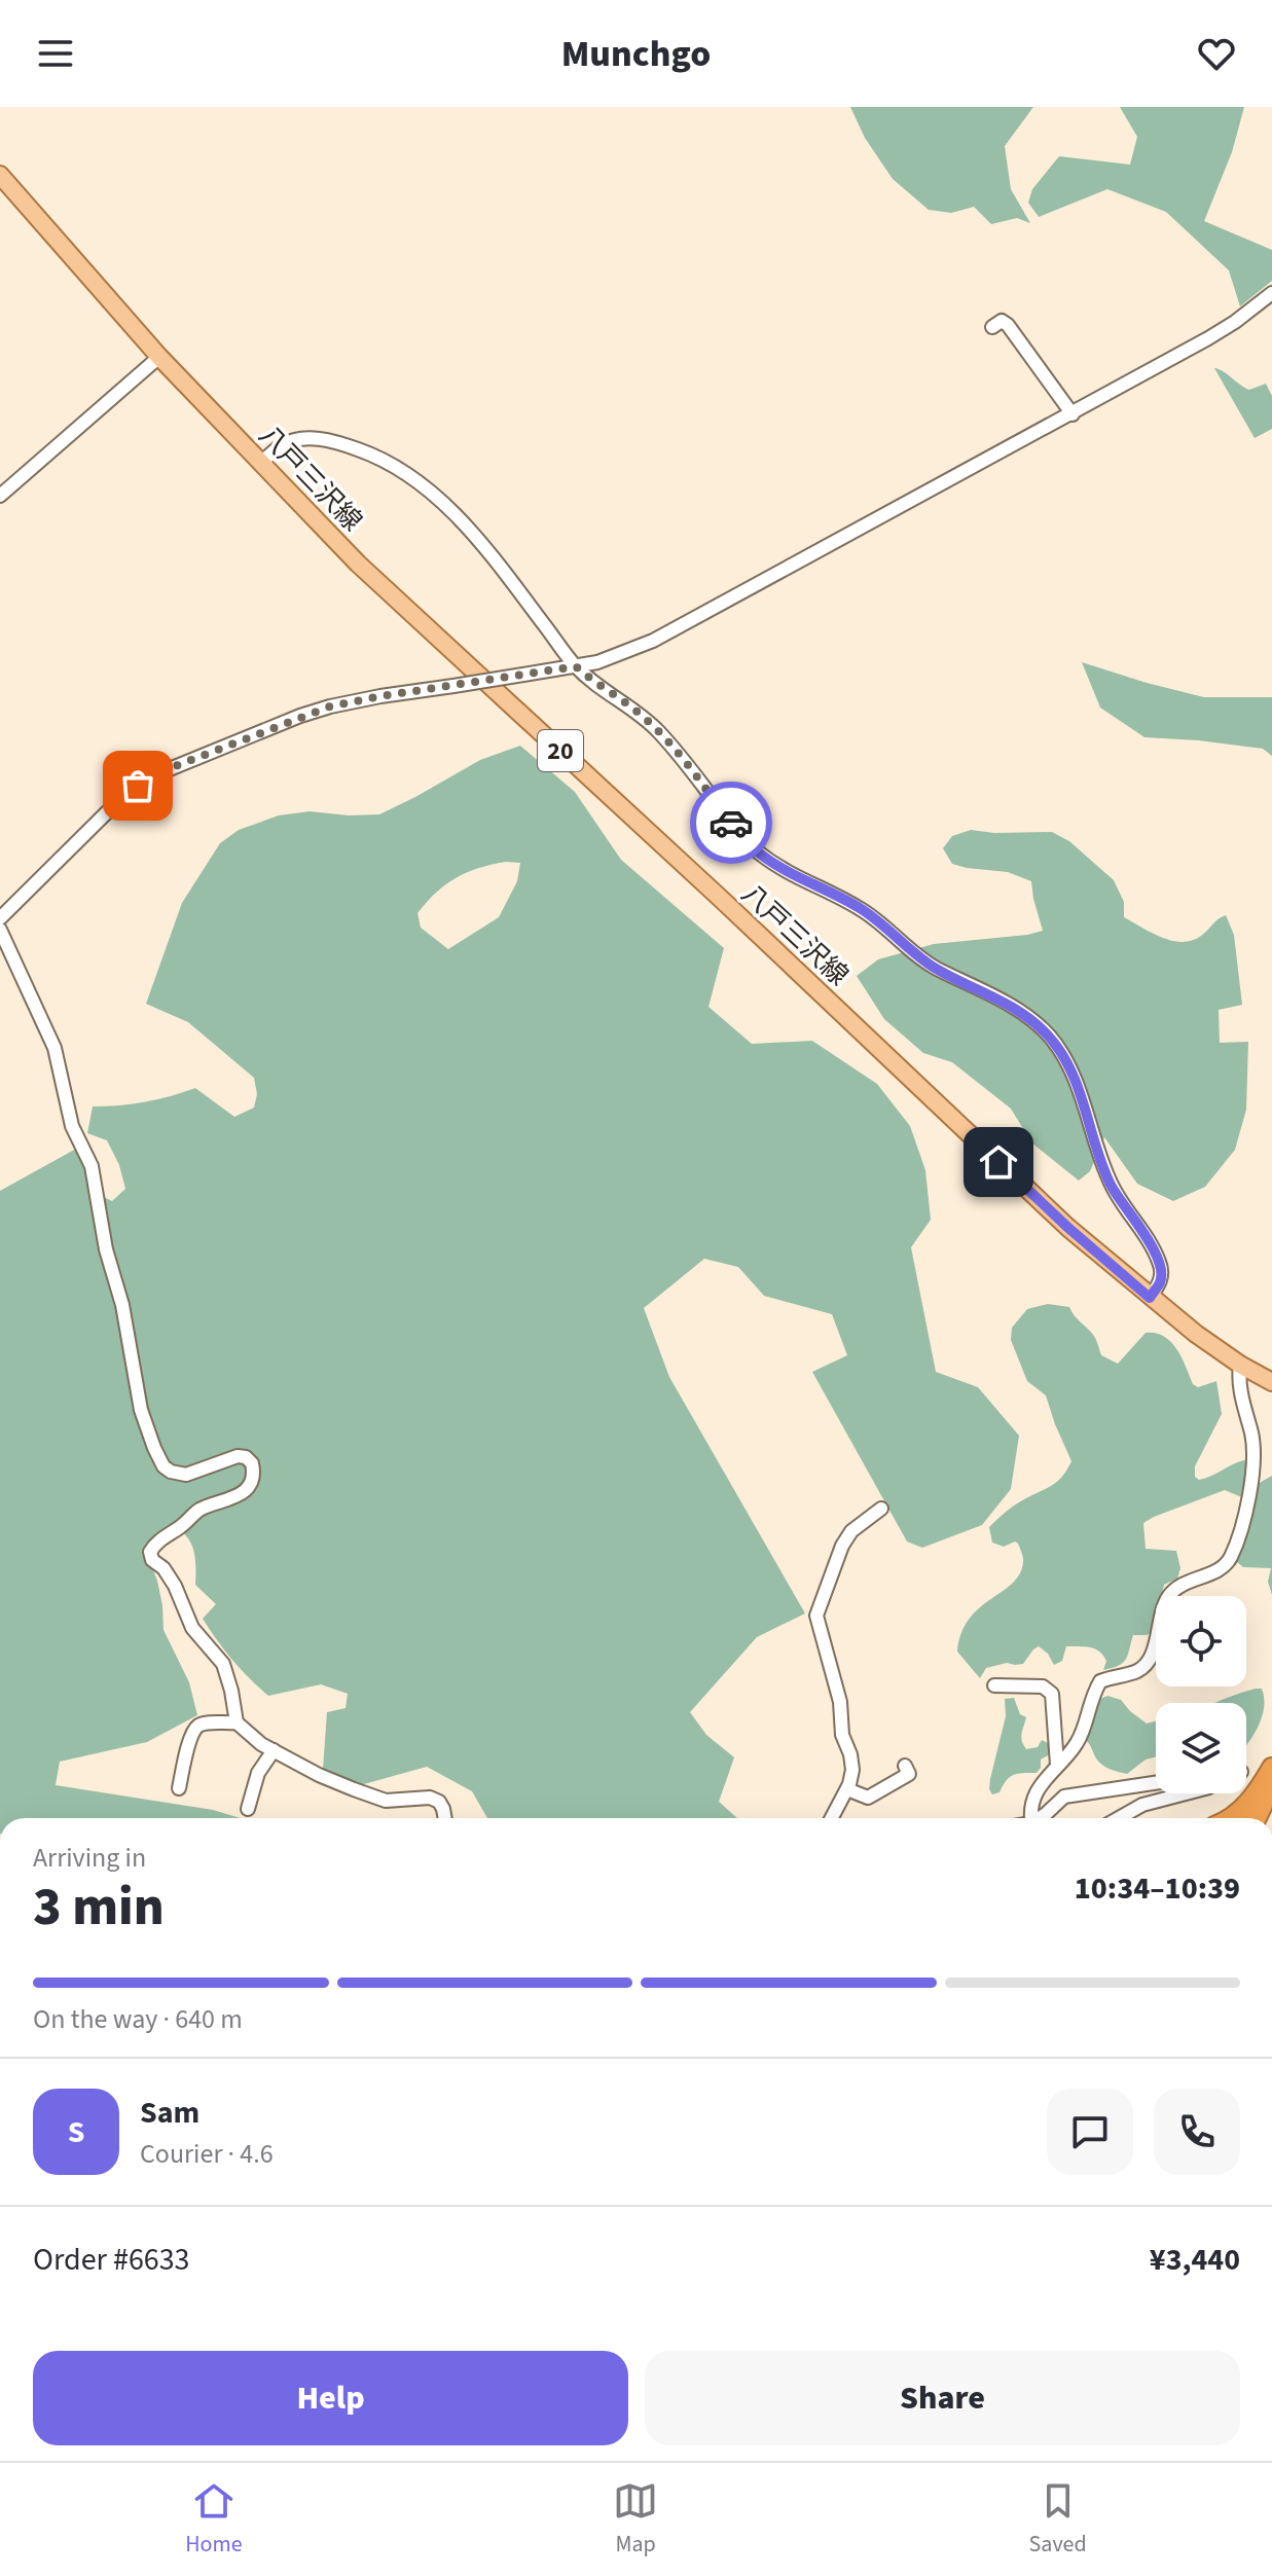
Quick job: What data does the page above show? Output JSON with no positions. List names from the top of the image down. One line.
{"streets":{"main road":["八戸三沢線","20"]},"page":{"header":"Munchgo","heading":["3 min","Arriving in","10:34–10:39"],"panel":["Sam","Courier · 4.6","Order #6633","¥3,440"],"bar":"On the way · 640 m","round":"S","buttons":["Help","Share"],"tabs":["Home","Map","Saved"]}}
